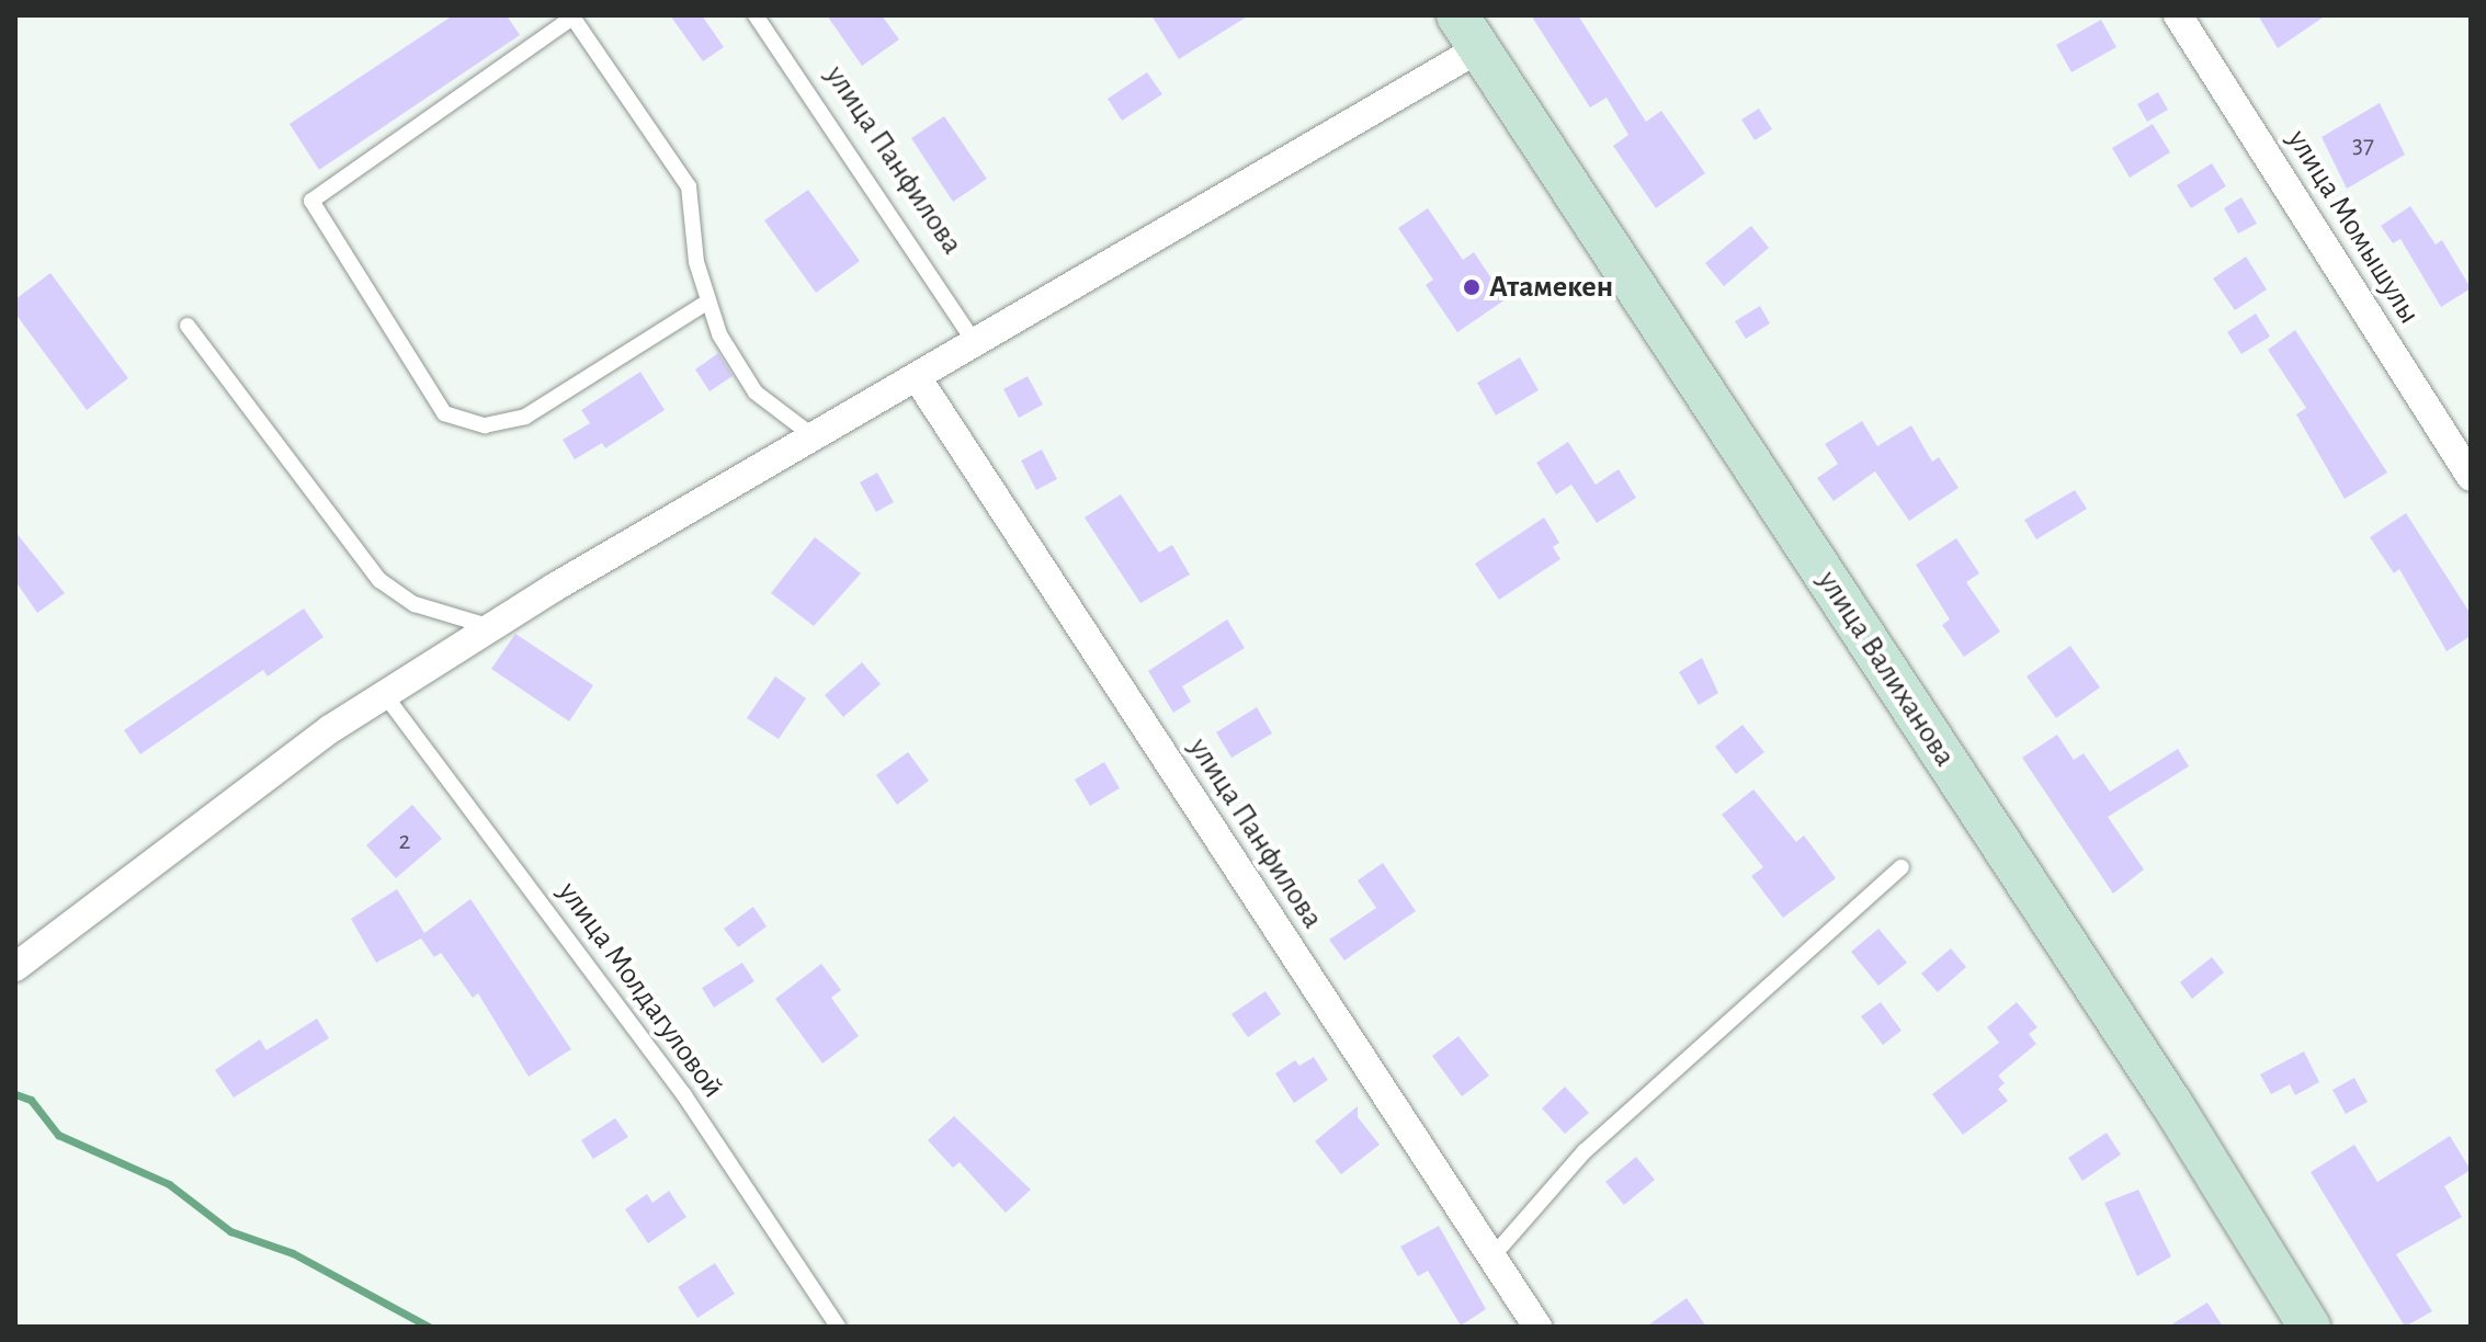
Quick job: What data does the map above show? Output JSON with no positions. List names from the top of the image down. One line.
{"streets":{"main road":["улица Валиханова"],"street":["улица Панфилова","улица Момышулы"],"lane":["улица Молдагуловой"]},"places":["Атамекен"],"house_numbers":["37","2"]}
